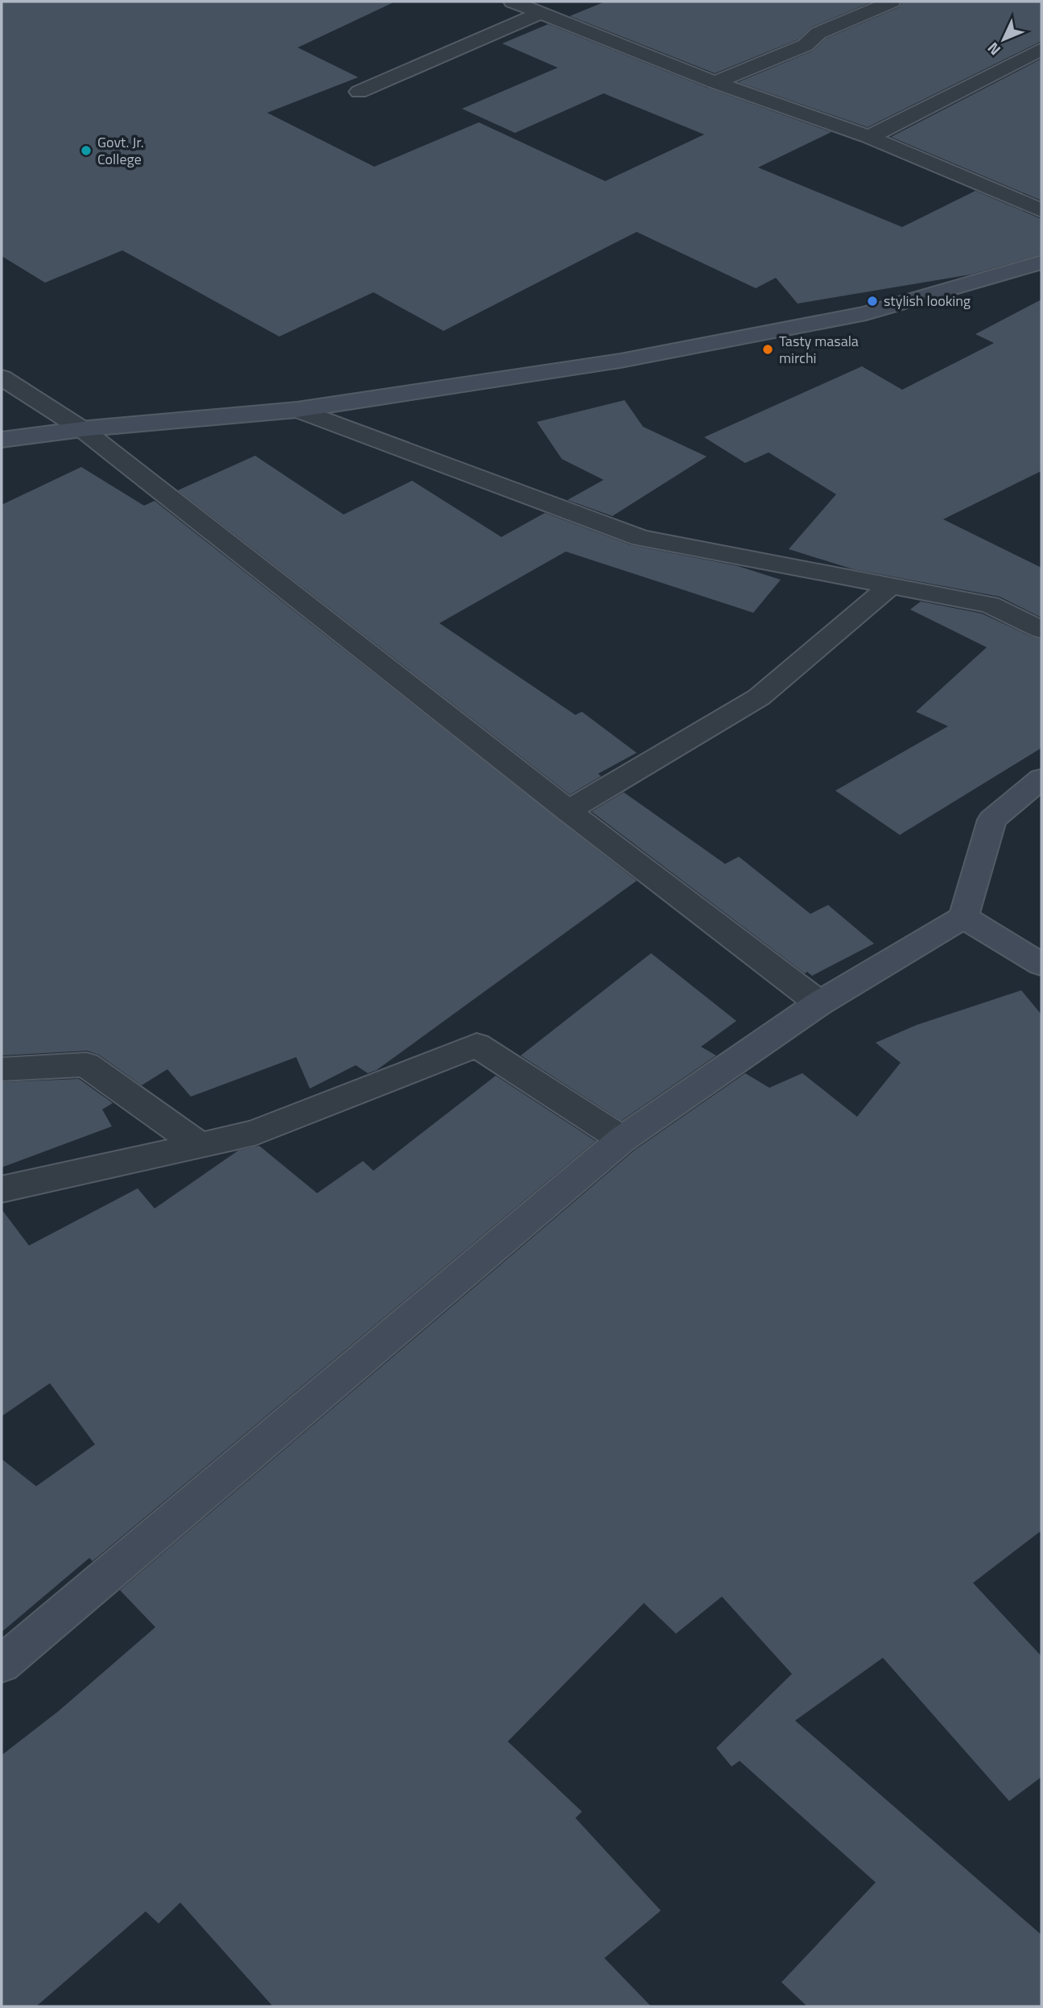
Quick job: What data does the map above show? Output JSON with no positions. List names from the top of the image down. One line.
{"places":["Govt. Jr. College","stylish looking","Tasty masala mirchi"],"north":"bottom left"}
